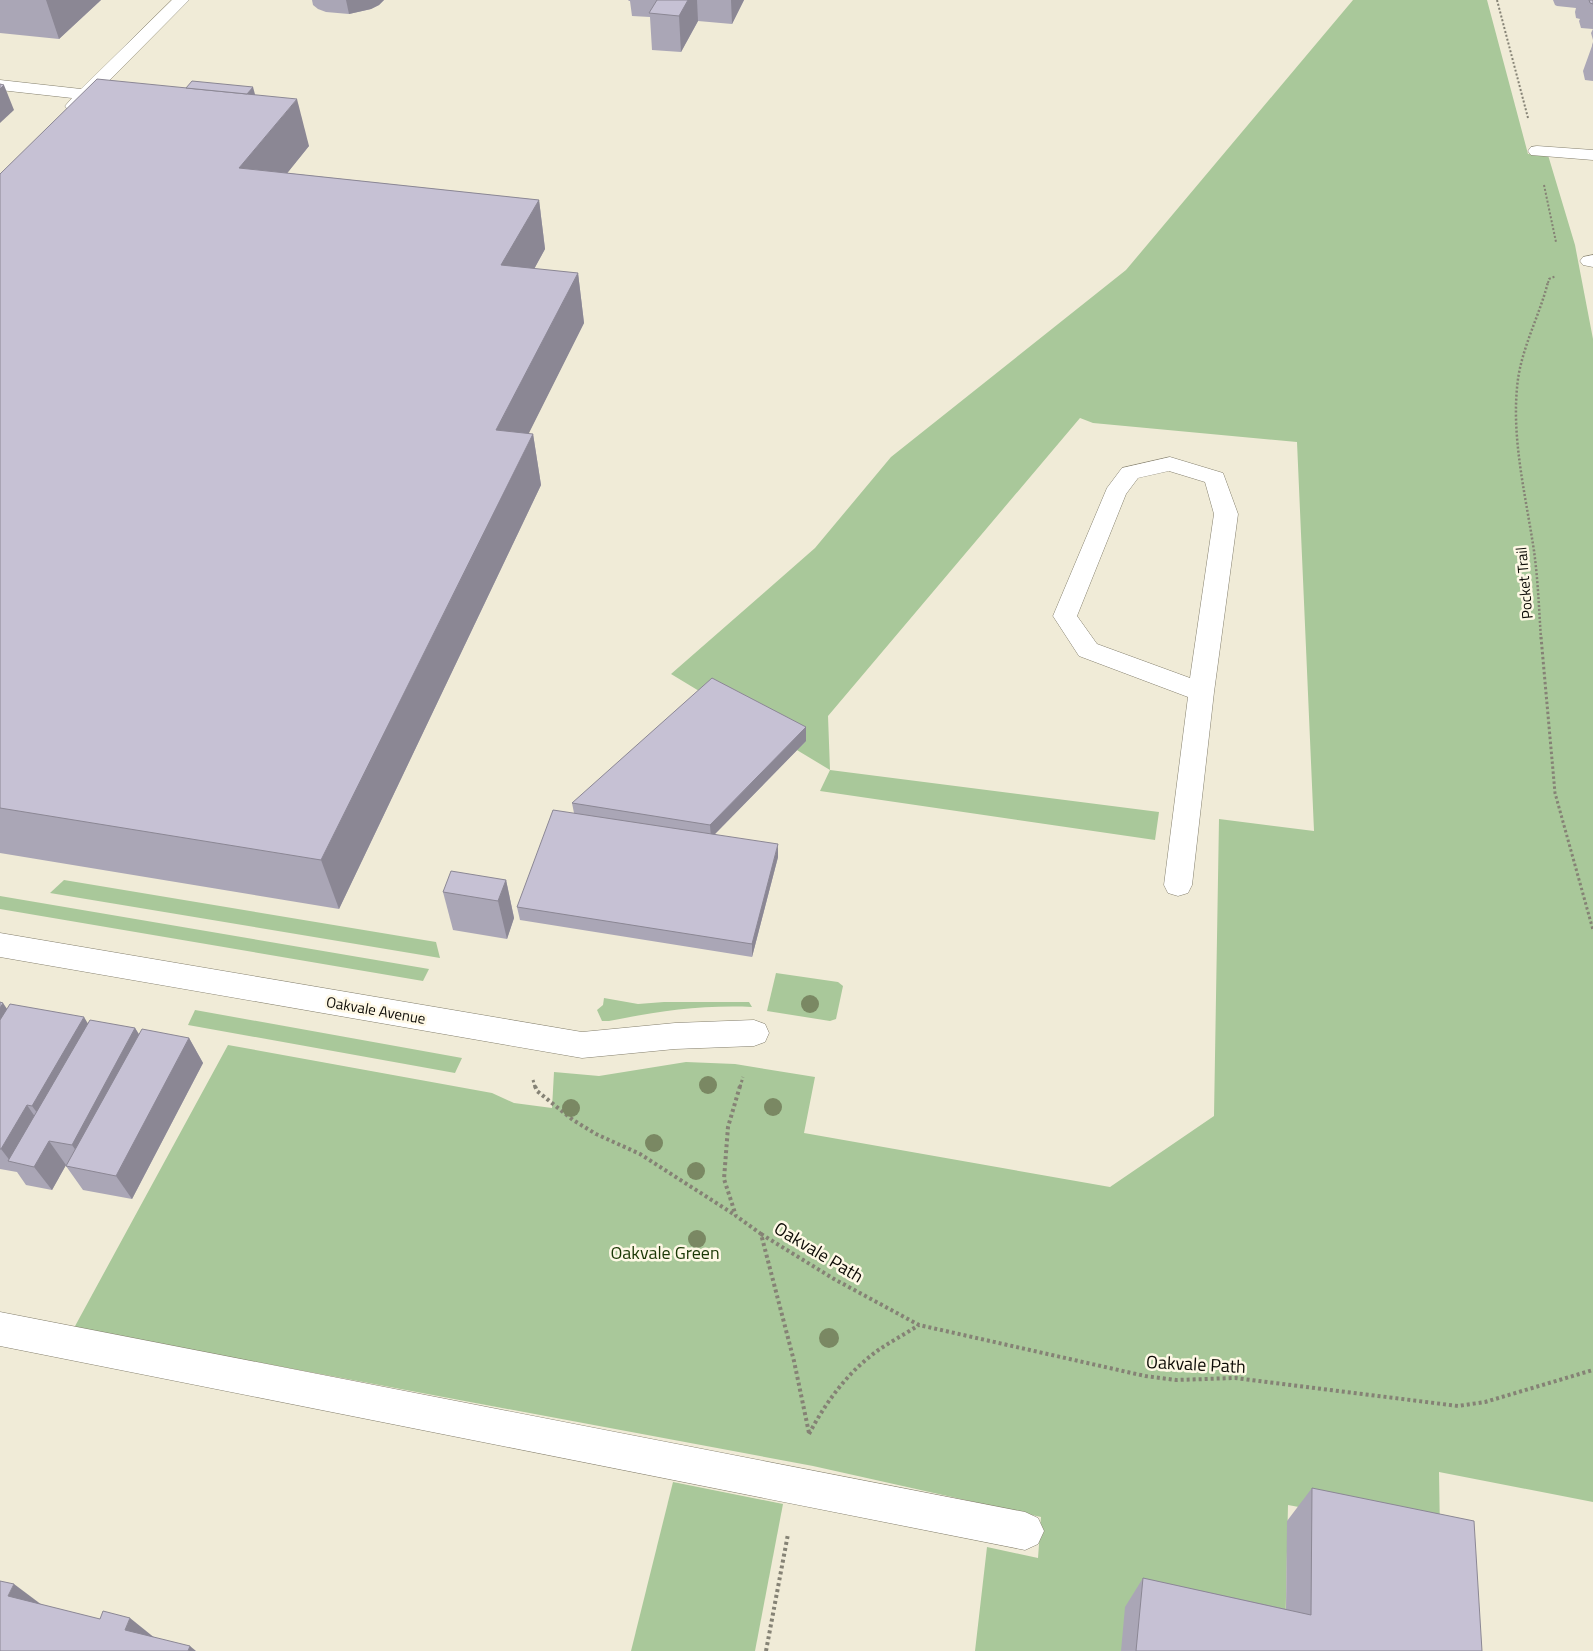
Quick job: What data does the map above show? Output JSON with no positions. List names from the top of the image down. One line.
{"streets":{"street":["Oakvale Avenue"],"path":["Pocket Trail","Oakvale Path"]},"parks":["Oakvale Green"]}
